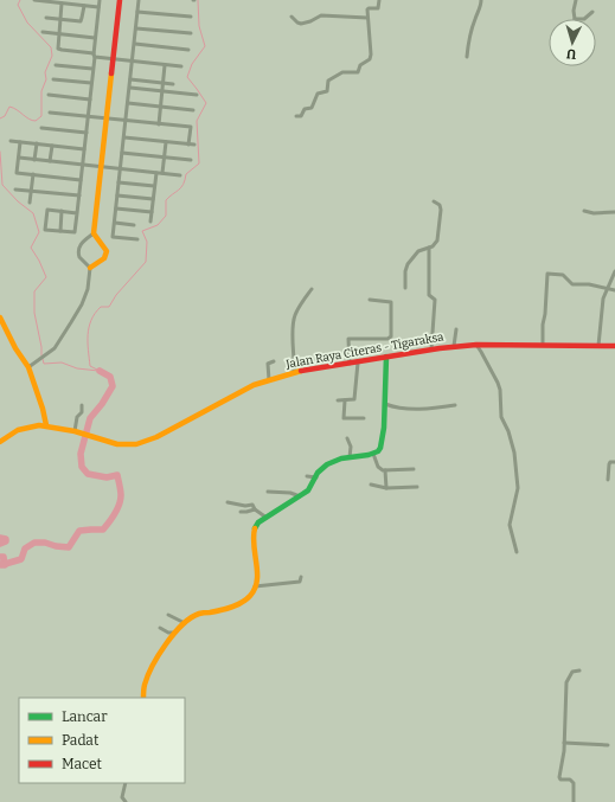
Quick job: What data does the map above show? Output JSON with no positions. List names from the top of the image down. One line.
{"streets":{"street":["Jalan Raya Citeras - Tigaraksa"]},"legend":["Lancar","Padat","Macet"],"north":"bottom"}
